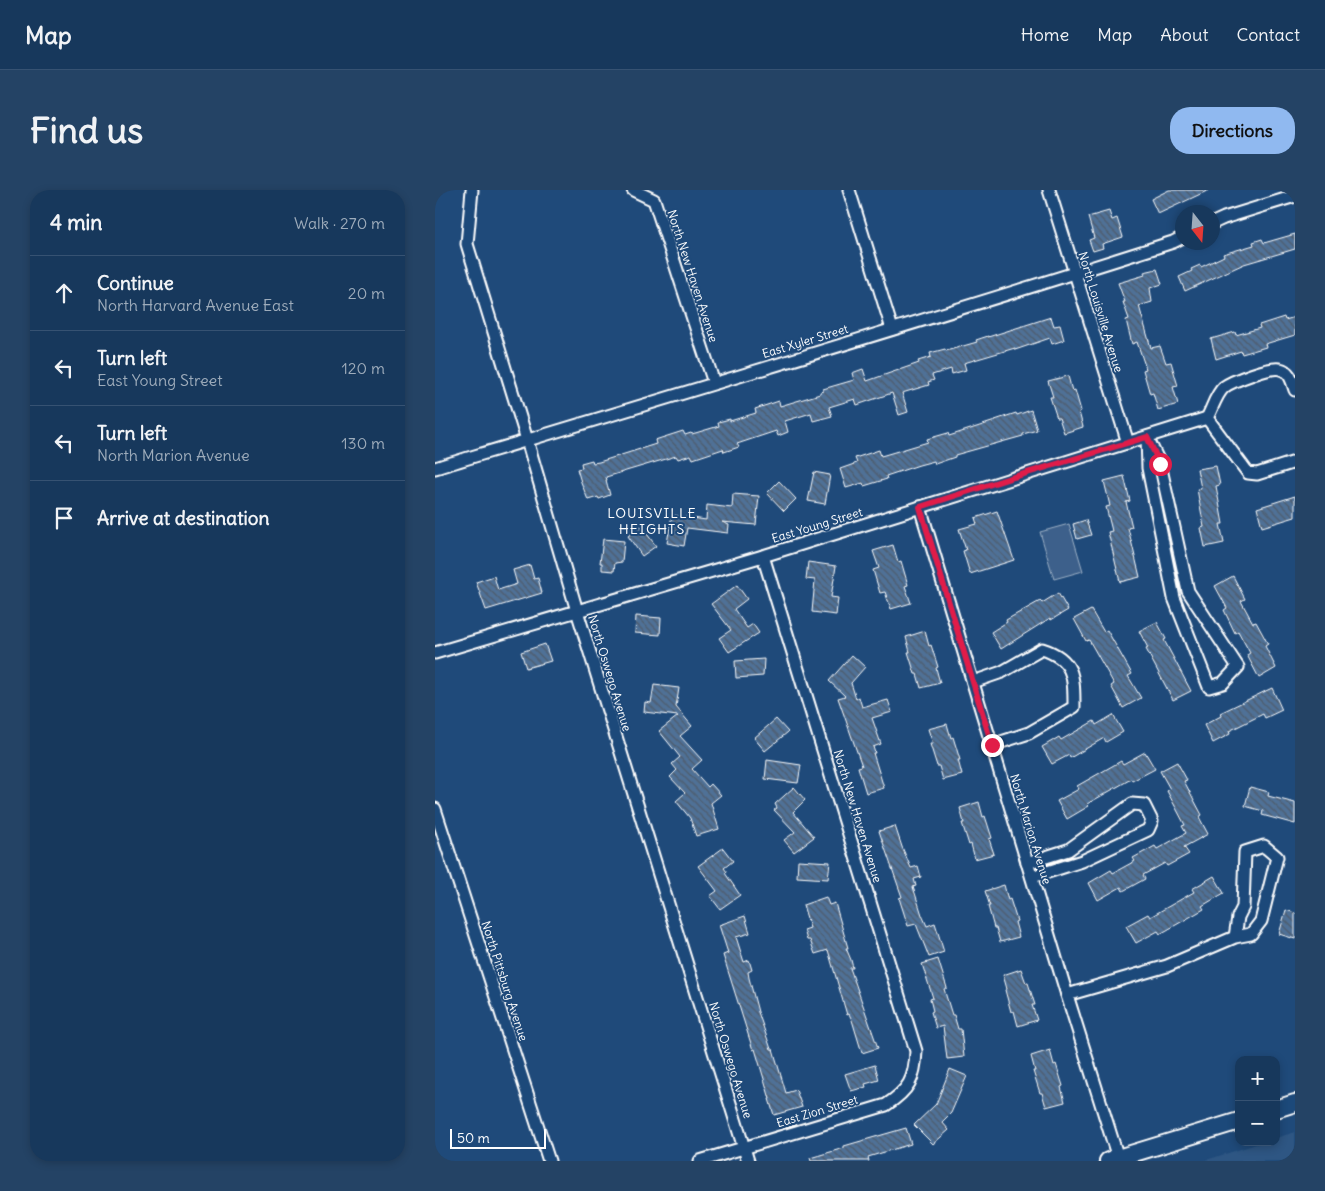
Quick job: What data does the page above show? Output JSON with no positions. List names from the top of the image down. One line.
{"streets":{"street":["North New Haven Avenue","North Louisville Avenue","East Xyler Street","East Young Street","North Oswego Avenue","North Marion Avenue","North Pittsburg Avenue","East Zion Street"]},"crossings":[["North New Haven Avenue","East Xyler Street"],["North New Haven Avenue","East Young Street"],["North New Haven Avenue","East Zion Street"],["North Louisville Avenue","East Xyler Street"],["North Louisville Avenue","East Young Street"],["East Xyler Street","North Oswego Avenue"],["East Young Street","North Oswego Avenue"],["East Young Street","North Marion Avenue"],["North Oswego Avenue","East Zion Street"]],"districts":["LOUISVILLE HEIGHTS"],"scale_bar":"50 m","north":"bottom","page":{"header":"Map","nav":["Home","Map","About","Contact"],"buttons":"Directions","title":"Find us","heading":["4 min","Walk · 270 m"],"list":[["Continue","North Harvard Avenue East","20 m"],["Turn left","East Young Street","120 m"],["Turn left","North Marion Avenue","130 m"],"Arrive at destination"],"map_buttons":["+","−"],"scale":"50 m"}}
